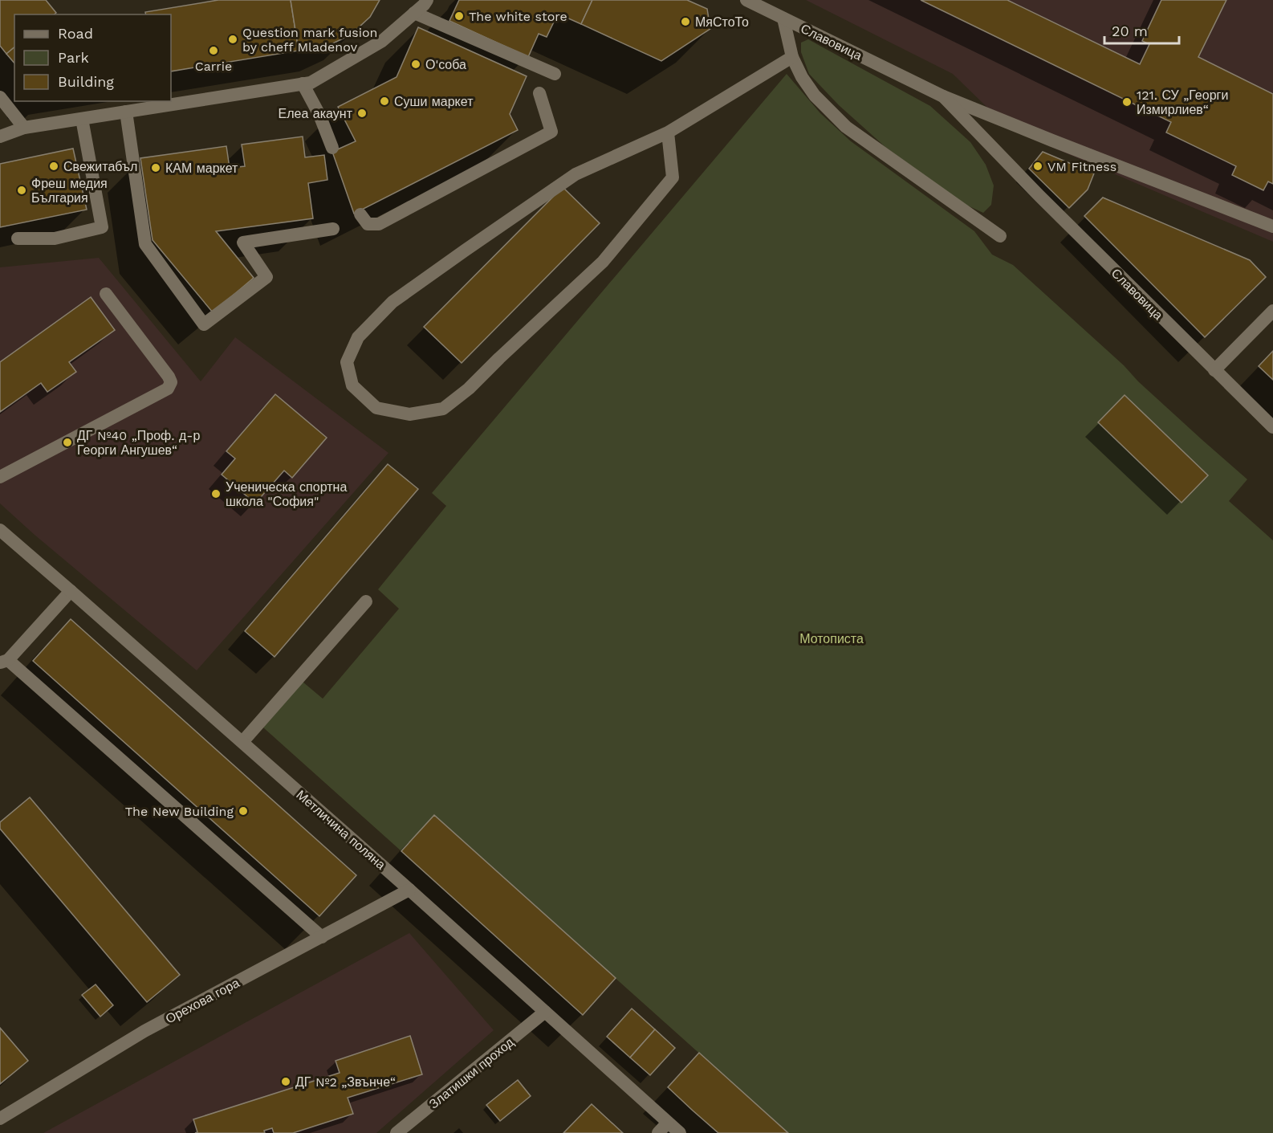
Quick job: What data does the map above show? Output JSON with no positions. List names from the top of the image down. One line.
{"streets":{"street":["Славовица","Метличина поляна","Орехова гора","Златишки проход"]},"crossings":[["Метличина поляна","Орехова гора"],["Метличина поляна","Златишки проход"]],"parks":["Мотописта"],"places":["The white store","МяСтоТо","Question mark fusion by cheff Mladenov","Carrie","О'соба","Суши маркет","121. СУ „Георги Измирлиев“","Елеа акаунт","Свежитабъл","VM Fitness","КАМ маркет","Фреш медия България","ДГ №40 „Проф. д-р Георги Ангушев“","Ученическа спортна школа \"София\"","The New Building","ДГ №2 „Звънче“"],"legend":["Road","Park","Building"],"scale_bar":"20 m"}
